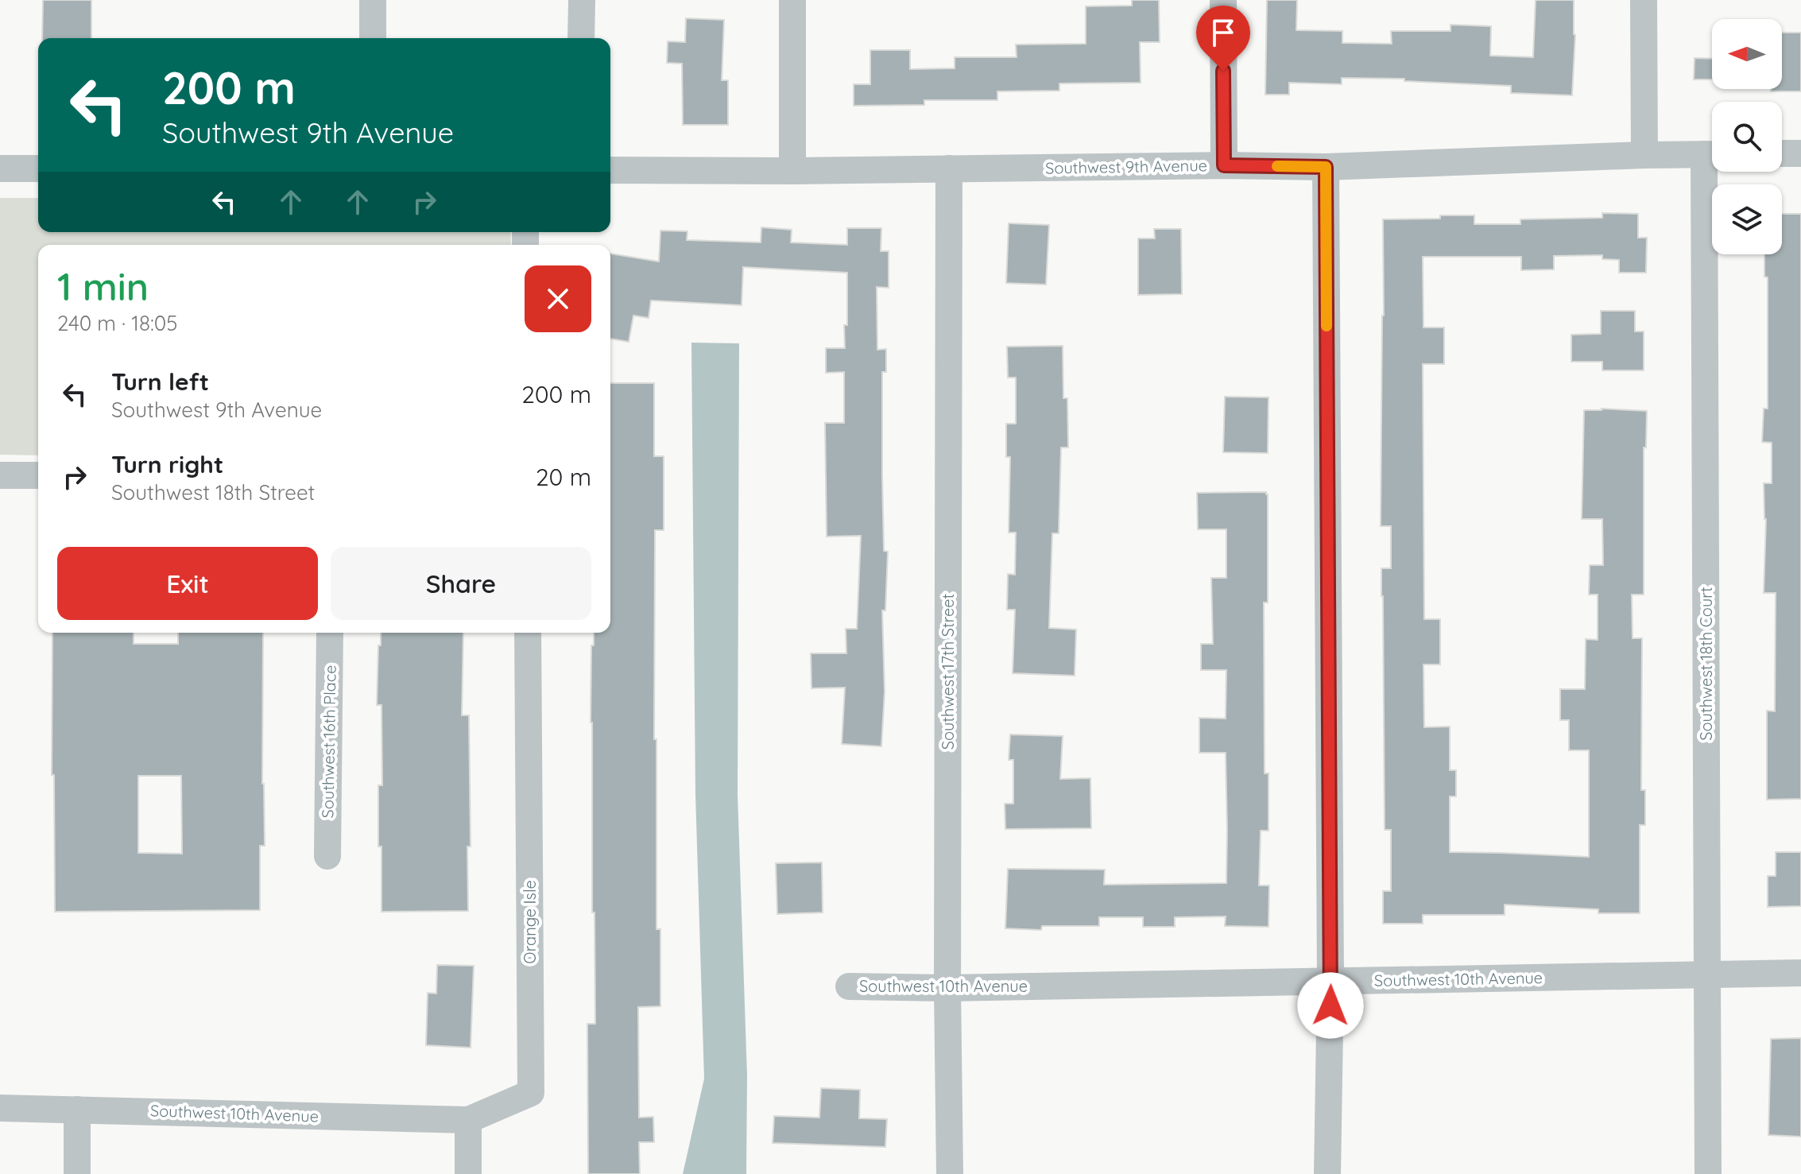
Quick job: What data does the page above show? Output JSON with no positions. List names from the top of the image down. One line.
{"streets":{"street":["Southwest 9th Avenue","Southwest 18th Court","Southwest 17th Street","Southwest 16th Place","Orange Isle","Southwest 10th Avenue"]},"crossings":[["Southwest 9th Avenue","Southwest 17th Street"],["Southwest 18th Court","Southwest 10th Avenue"],["Southwest 17th Street","Southwest 10th Avenue"],["Orange Isle","Southwest 10th Avenue"]],"north":"left","page":{"turn":["200 m","Southwest 9th Avenue"],"heading":["1 min","240 m · 18:05"],"list":[{"name":"Turn left","note":"Southwest 9th Avenue","value":"200 m"},{"name":"Turn right","note":"Southwest 18th Street","value":"20 m"}],"buttons":["Exit","Share"]}}
